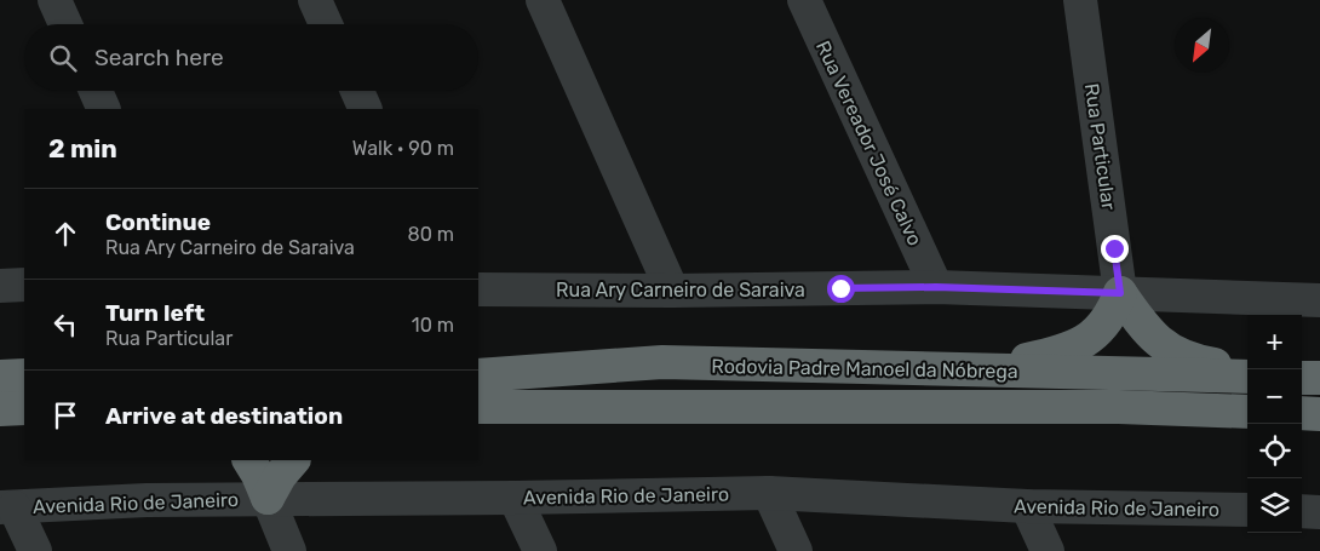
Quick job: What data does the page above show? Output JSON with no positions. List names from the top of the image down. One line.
{"streets":{"highway":["Rodovia Padre Manoel da Nóbrega"],"street":["Rua Vereador José Calvo","Rua Particular","Rua Ary Carneiro de Saraiva","Avenida Rio de Janeiro"]},"crossings":[["Rua Vereador José Calvo","Rua Ary Carneiro de Saraiva"],["Rua Particular","Rua Ary Carneiro de Saraiva"]],"north":"bottom left","page":{"search":"Search here","heading":["2 min","Walk · 90 m"],"list":[["Continue","Rua Ary Carneiro de Saraiva","80 m"],["Turn left","Rua Particular","10 m"],"Arrive at destination"],"map_buttons":["+","−"]}}
